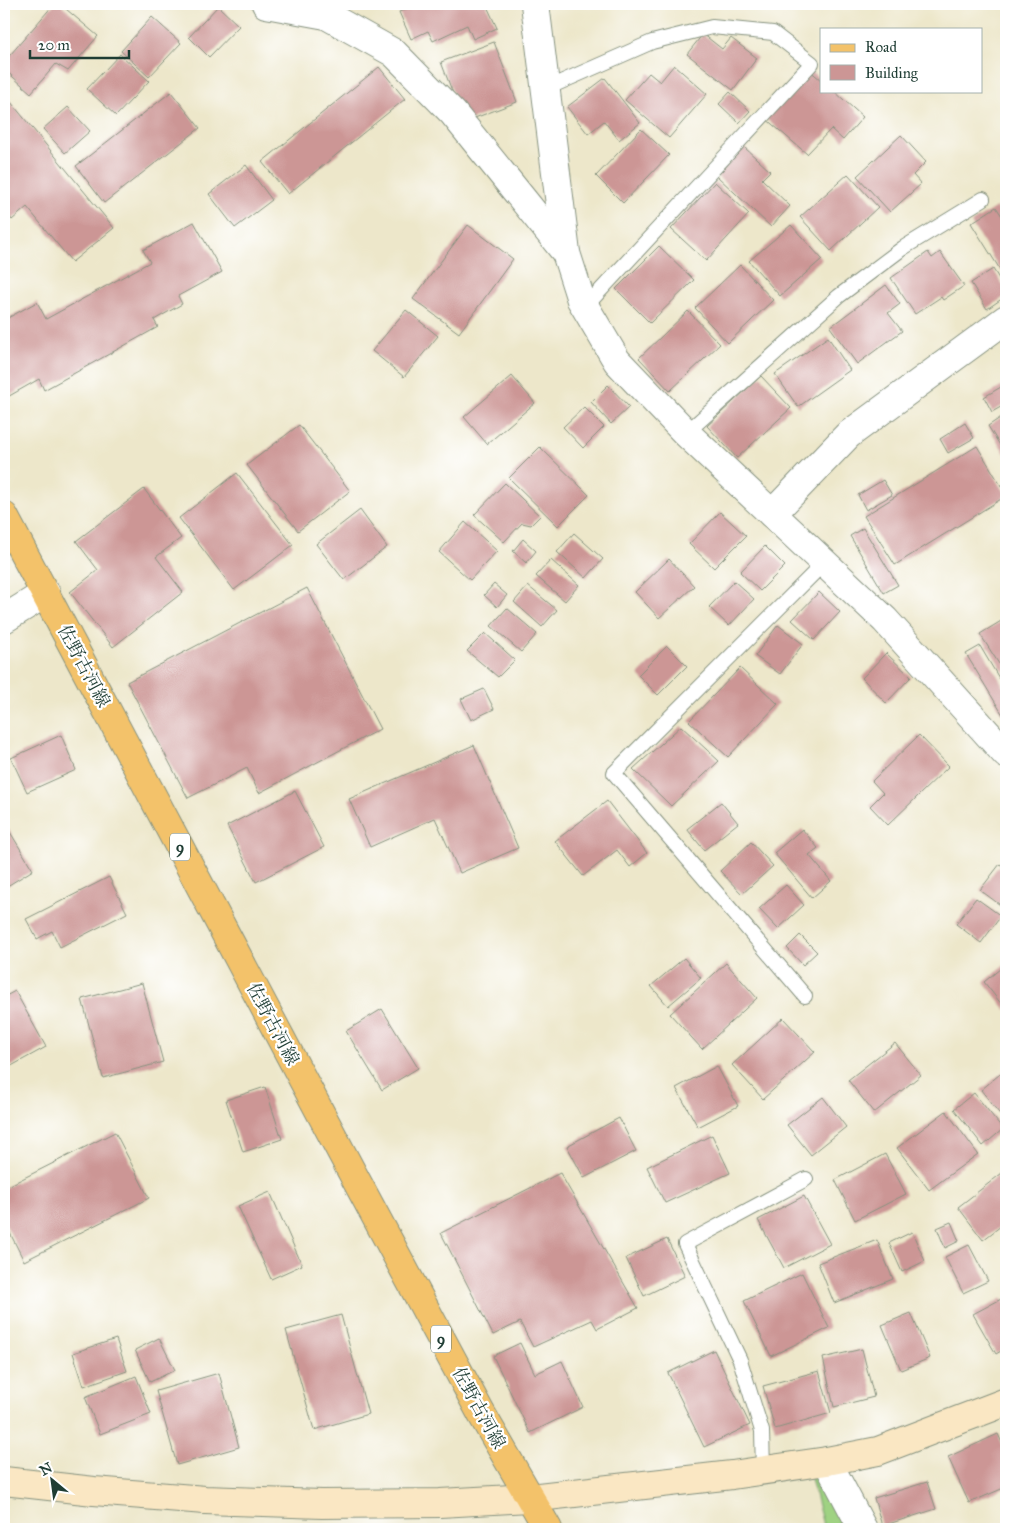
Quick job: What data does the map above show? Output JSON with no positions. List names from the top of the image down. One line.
{"streets":{"main road":["佐野古河線","9"]},"legend":["Road","Building"],"scale_bar":"20 m","north":"top left"}
